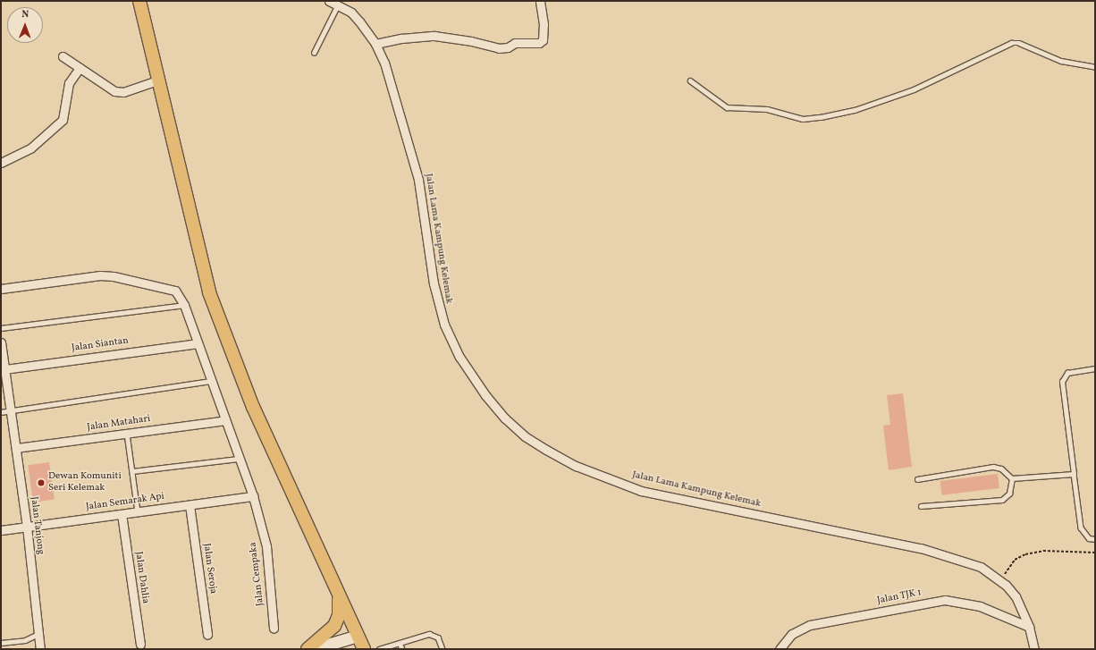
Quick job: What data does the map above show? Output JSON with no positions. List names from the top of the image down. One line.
{"streets":{"street":["Jalan Lama Kampung Kelemak","Jalan Siantan","Jalan Matahari","Jalan Semarak Api","Jalan Tanjong","Jalan Seroja","Jalan Cempaka","Jalan Dahlia","Jalan TJK 1"]},"crossings":[["Jalan Lama Kampung Kelemak","Jalan TJK 1"],["Jalan Siantan","Jalan Tanjong"],["Jalan Siantan","Jalan Cempaka"],["Jalan Matahari","Jalan Tanjong"],["Jalan Matahari","Jalan Cempaka"],["Jalan Semarak Api","Jalan Tanjong"],["Jalan Semarak Api","Jalan Seroja"],["Jalan Semarak Api","Jalan Cempaka"],["Jalan Semarak Api","Jalan Dahlia"]],"places":["Dewan Komuniti Seri Kelemak"],"north":"top"}
